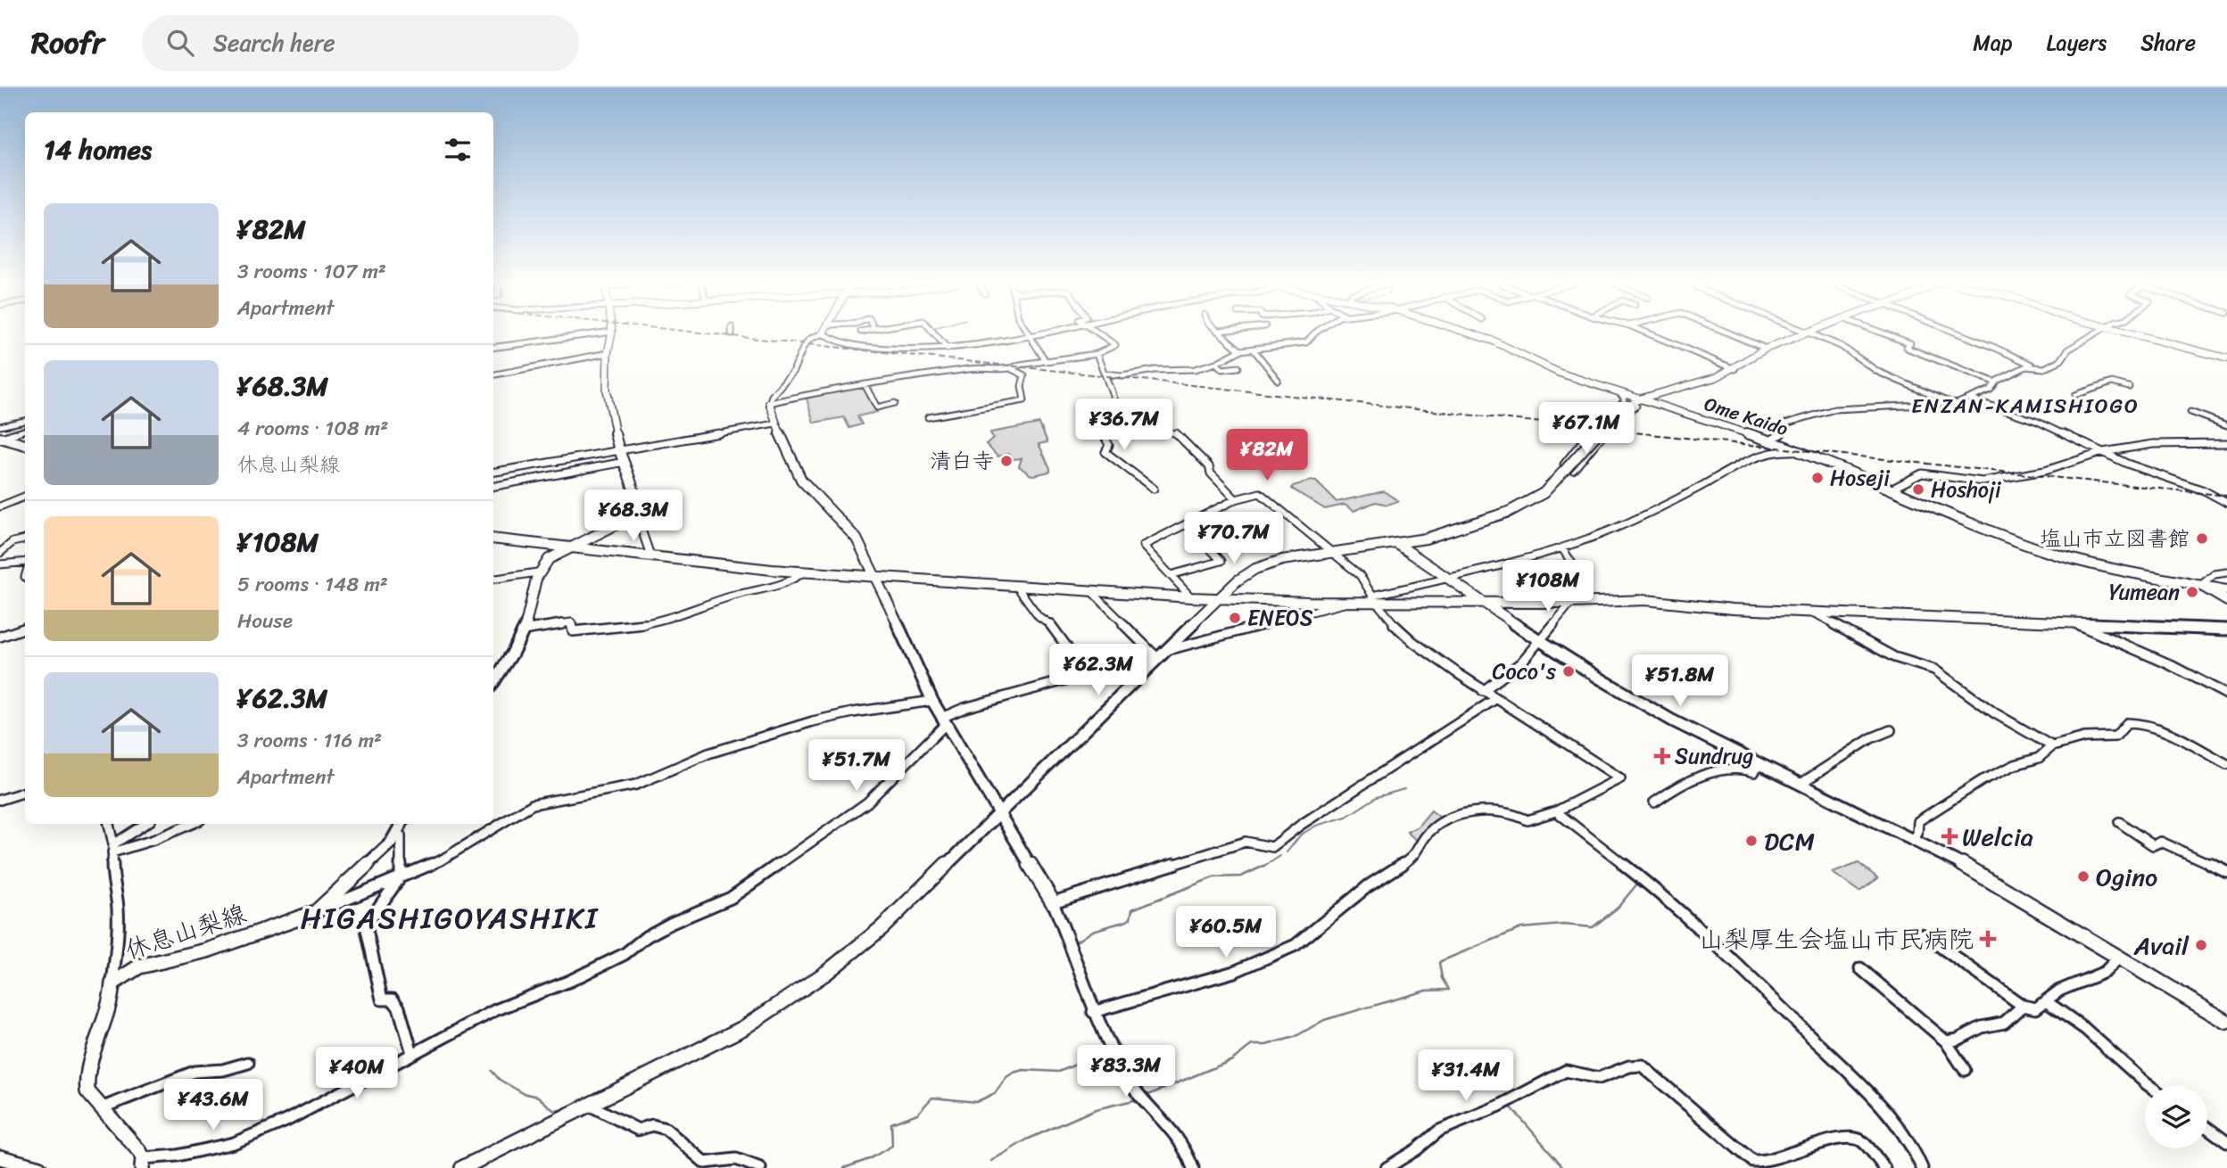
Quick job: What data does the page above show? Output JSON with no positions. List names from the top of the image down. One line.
{"streets":{"street":["Ome Kaido","休息山梨線"]},"districts":["ENZAN-KAMISHIOGO","HIGASHIGOYASHIKI"],"places":{"other":["清白寺","Hoseji","Hoshoji","塩山市立図書館","Yumean","ENEOS","Coco's","DCM","Ogino","Avail"],"health":["Sundrug","Welcia","山梨厚生会塩山市民病院"]},"page":{"header":"Roofr","search":"Search here","nav":["Map","Layers","Share"],"heading":"14 homes","list":[{"name":"¥82M","note":"3 rooms · 107 m² · Apartment"},{"name":"¥68.3M","note":"4 rooms · 108 m² · 休息山梨線"},{"name":"¥108M","note":"5 rooms · 148 m² · House"},{"name":"¥62.3M","note":"3 rooms · 116 m² · Apartment"}],"price":["¥36.7M","¥67.1M","¥82M","¥68.3M","¥70.7M","¥108M","¥62.3M","¥51.8M","¥51.7M","¥60.5M","¥83.3M","¥40M","¥31.4M","¥43.6M"]}}
